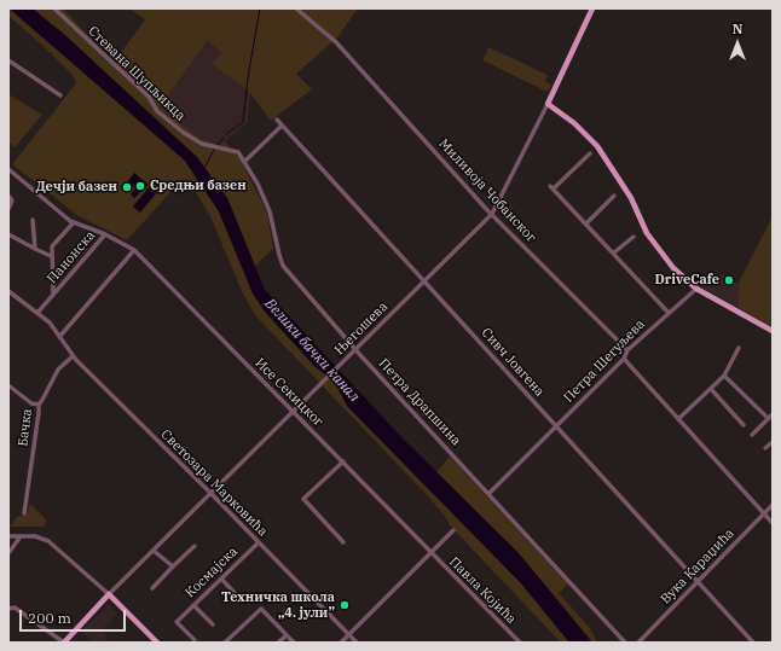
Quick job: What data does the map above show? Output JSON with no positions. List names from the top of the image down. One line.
{"streets":{"main road":["Његошева"],"street":["Стевана Шупљикца","Миливоја Чобанског","Панонска","Петра Шегуљева","Сивч Јовгена","Исе Секицког","Петра Драпшина","Бачка","Светозара Марковића","Вука Караџића","Космајска","Павла Којића"]},"crossings":[["Стевана Шупљикца","Петра Драпшина"],["Миливоја Чобанског","Његошева"],["Миливоја Чобанског","Петра Шегуљева"],["Панонска","Исе Секицког"],["Панонска","Светозара Марковића"],["Његошева","Сивч Јовгена"],["Његошева","Исе Секицког"],["Његошева","Петра Драпшина"],["Његошева","Светозара Марковића"],["Петра Шегуљева","Сивч Јовгена"],["Петра Шегуљева","Петра Драпшина"],["Сивч Јовгена","Вука Караџића"],["Исе Секицког","Павла Којића"],["Бачка","Светозара Марковића"],["Светозара Марковића","Космајска"]],"water":["Велики бачки канал"],"places":["Средњи базен","Дечји базен","DriveCafe","Техничка школа „4. јули”"],"scale_bar":"200 m","north":"top"}
